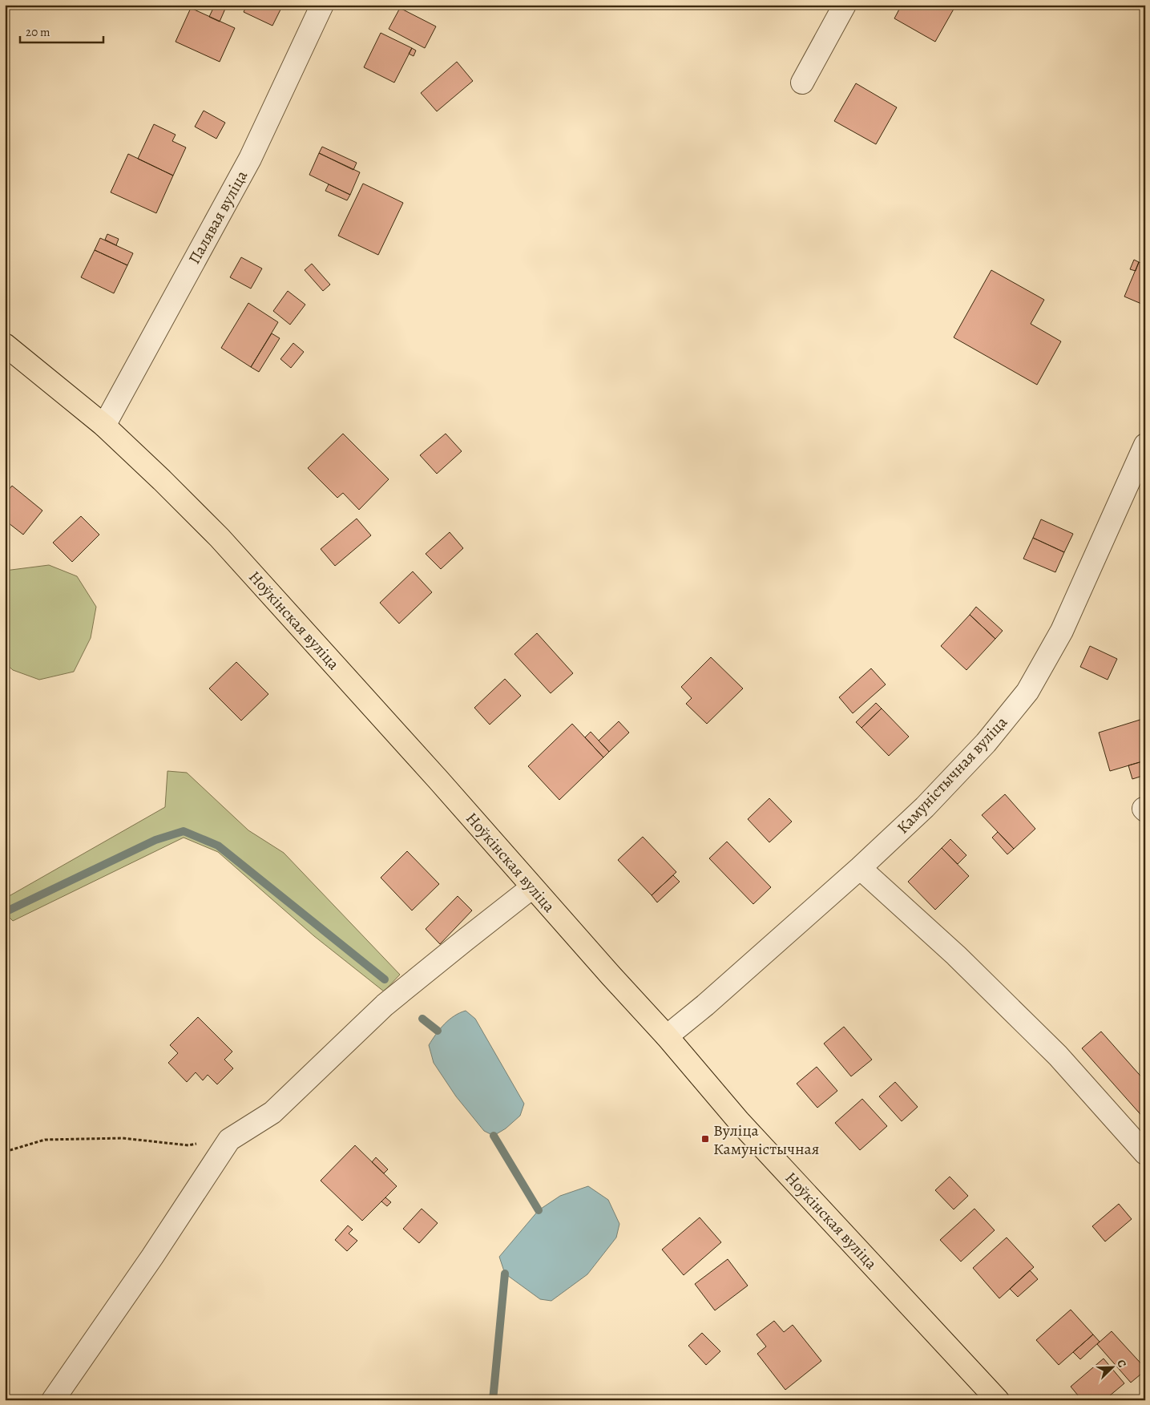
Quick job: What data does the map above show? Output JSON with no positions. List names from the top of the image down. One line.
{"streets":{"main road":["Ноўкінская вуліца"],"street":["Палявая вуліца","Камуністычная вуліца"]},"crossings":[["Палявая вуліца","Ноўкінская вуліца"],["Ноўкінская вуліца","Камуністычная вуліца"]],"places":{"transit":["Вуліца Камуністычная"]},"scale_bar":"20 m","north":"top right"}
